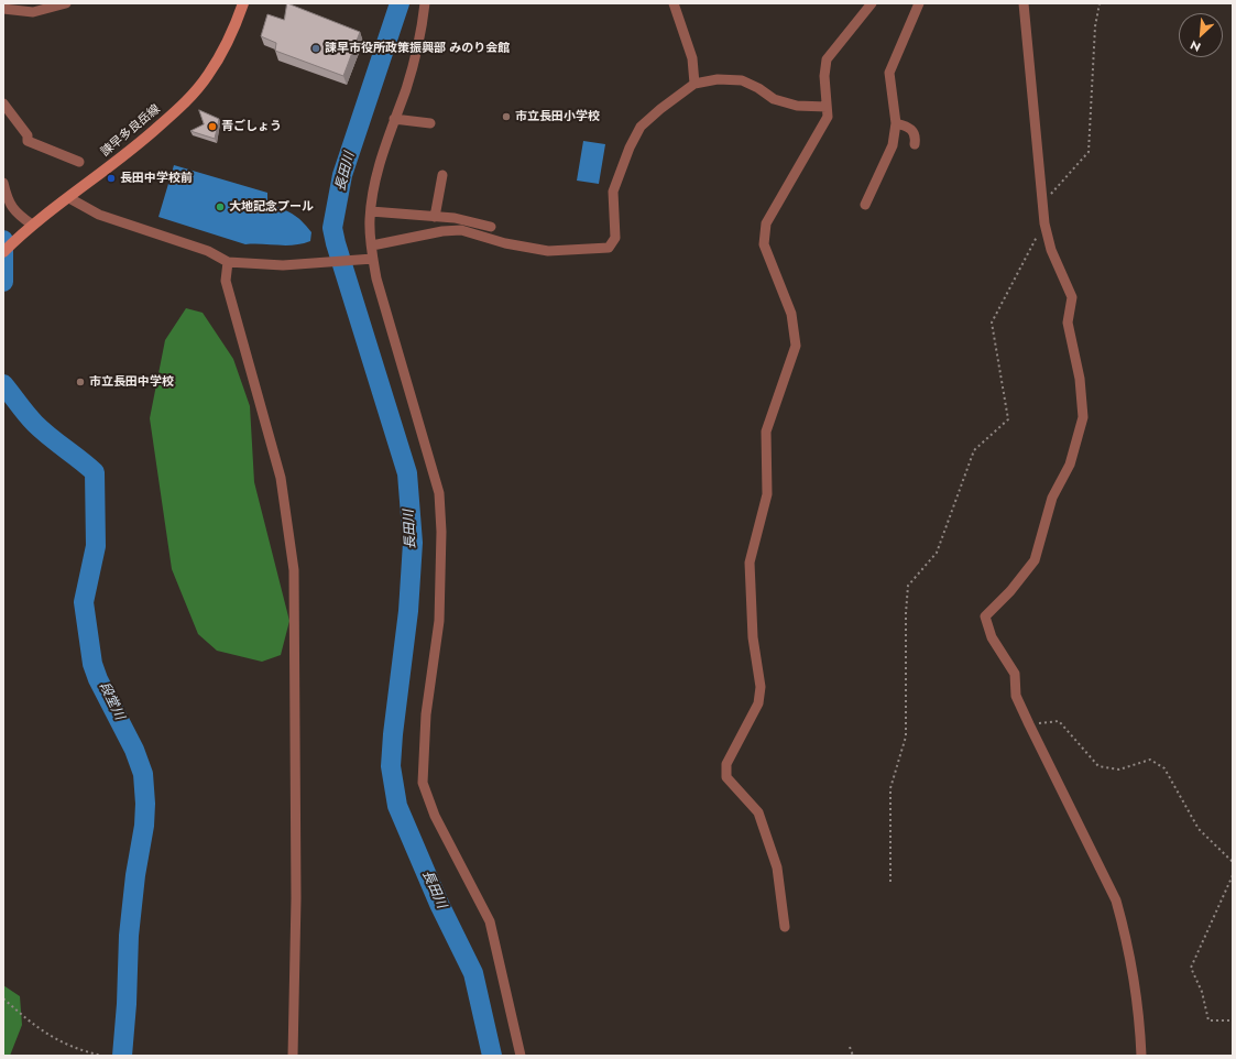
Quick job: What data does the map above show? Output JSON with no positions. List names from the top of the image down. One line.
{"streets":{"main road":["諫早多良岳線"]},"water":["長田川","段堂川"],"places":["諫早市役所政策振興部 みのり会館","市立長田小学校","青ごしょう","長田中学校前","大地記念プール","市立長田中学校"],"north":"bottom left"}
